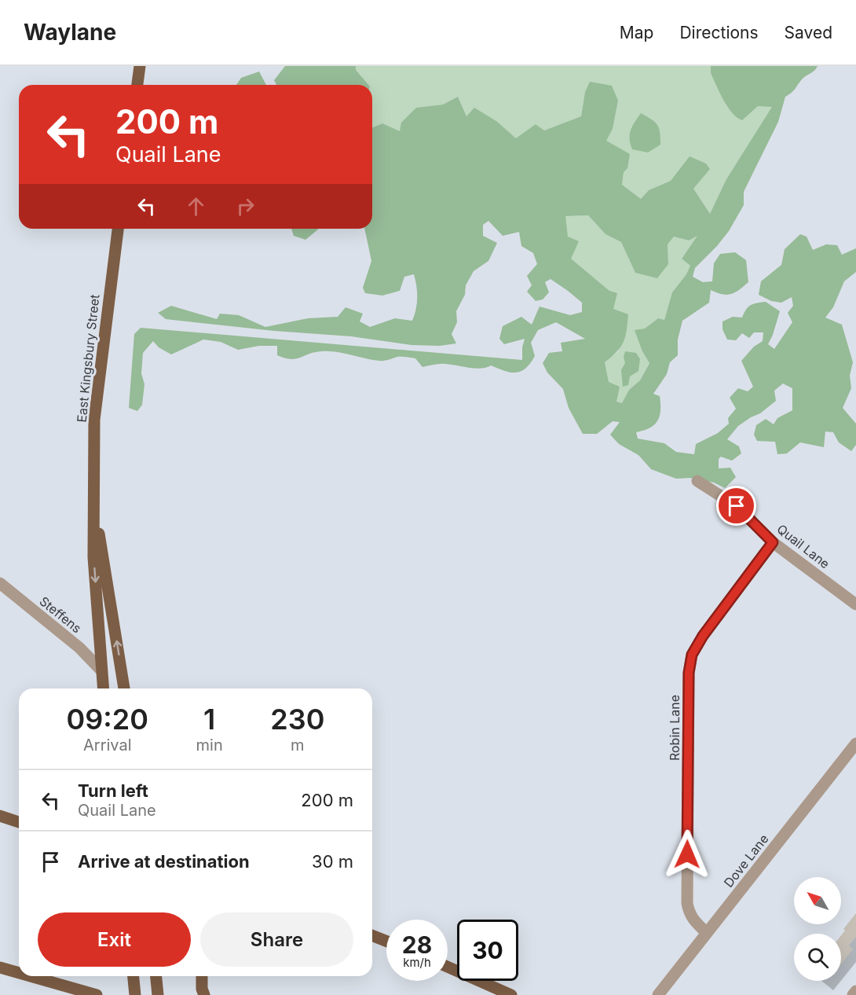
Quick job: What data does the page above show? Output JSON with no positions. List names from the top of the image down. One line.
{"streets":{"main road":["East Kingsbury Street"],"street":["Quail Lane","Steffens","Robin Lane","Dove Lane"]},"crossings":[["East Kingsbury Street","Steffens"],["Quail Lane","Robin Lane"],["Robin Lane","Dove Lane"]],"north":"top left","page":{"header":"Waylane","nav":["Map","Directions","Saved"],"turn":["200 m","Quail Lane"],"eta":["09:20","Arrival","1","min","230","m"],"list":[{"name":"Turn left","note":"Quail Lane","value":"200 m"},{"name":"Arrive at destination","value":"30 m"}],"buttons":["Exit","Share"],"speed":"28 km/h","limit":"30"}}
